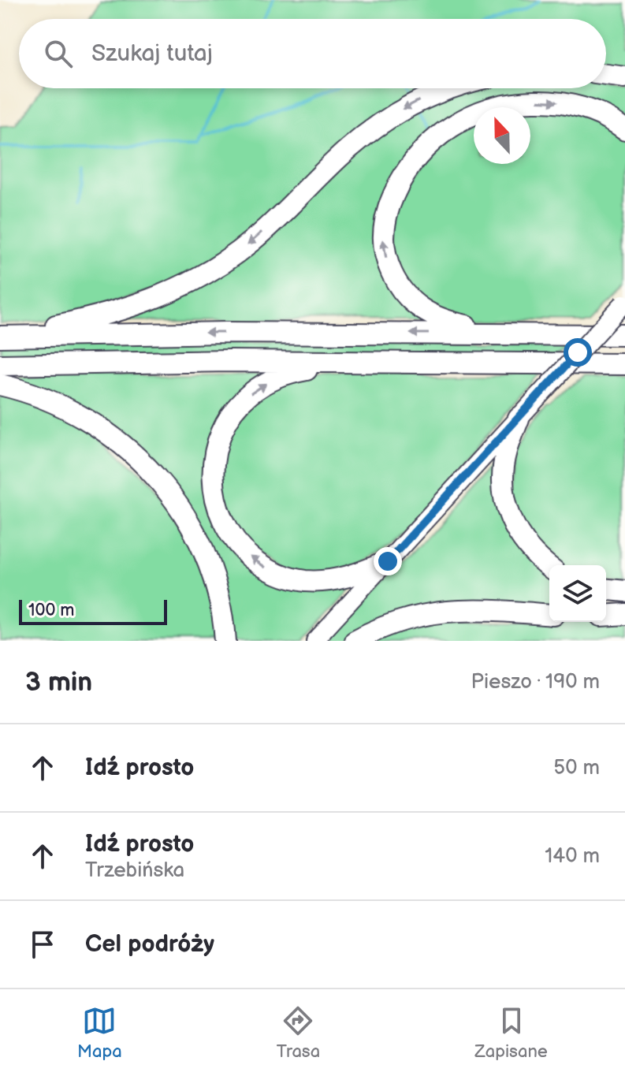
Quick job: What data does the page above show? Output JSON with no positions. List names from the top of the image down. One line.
{"scale_bar":"100 m","north":"top","page":{"search":"Szukaj tutaj","scale":"100 m","heading":["3 min","Pieszo · 190 m"],"list":[["Idź prosto","50 m"],["Idź prosto","Trzebińska","140 m"],"Cel podróży"],"nav":["Mapa","Trasa","Zapisane"]}}
